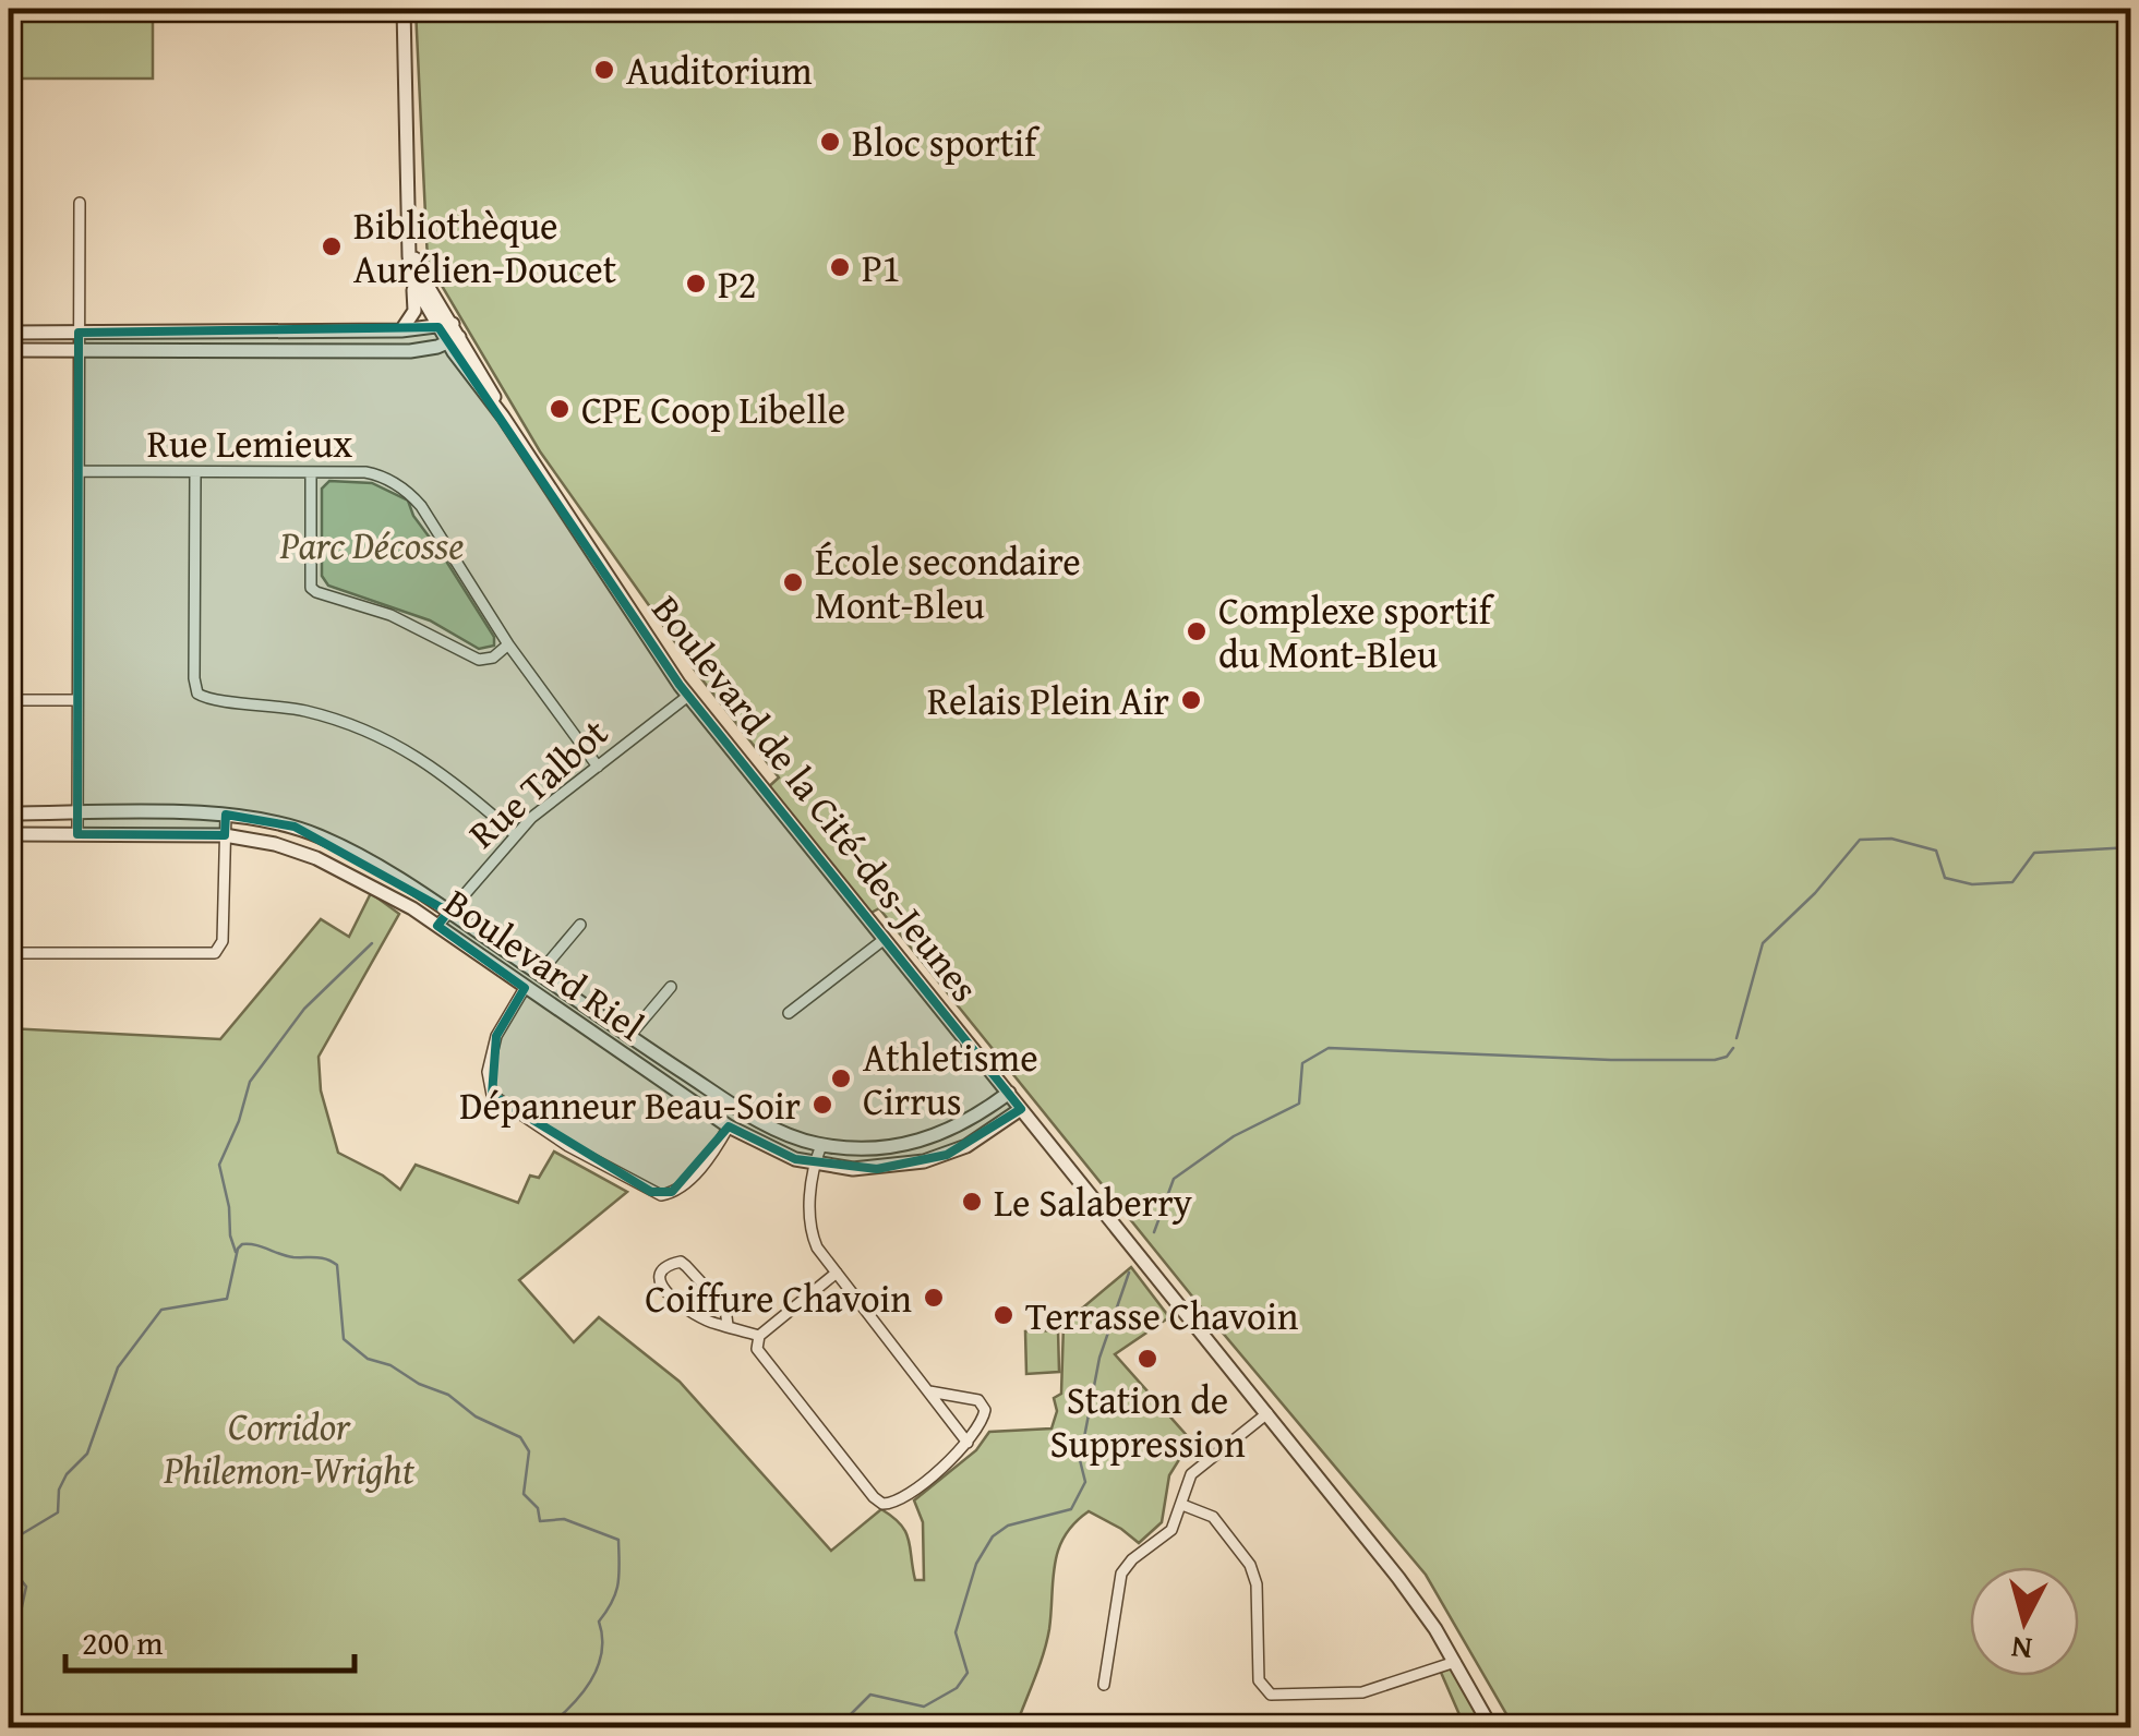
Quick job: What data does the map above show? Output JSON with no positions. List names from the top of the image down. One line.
{"streets":{"street":["Rue Lemieux","Rue Talbot","Boulevard de la Cité-des-Jeunes","Boulevard Riel"]},"crossings":[["Rue Lemieux","Rue Talbot"],["Rue Talbot","Boulevard de la Cité-des-Jeunes"],["Rue Talbot","Boulevard Riel"],["Boulevard de la Cité-des-Jeunes","Boulevard Riel"]],"parks":["Parc Décosse","Corridor Philemon-Wright"],"places":["Auditorium","Bloc sportif","Bibliothèque Aurélien-Doucet","P1","P2","CPE Coop Libelle","École secondaire Mont-Bleu","Complexe sportif du Mont-Bleu","Relais Plein Air","Athletisme Cirrus","Dépanneur Beau-Soir","Le Salaberry","Coiffure Chavoin","Terrasse Chavoin","Station de Suppression"],"scale_bar":"200 m","north":"bottom"}
